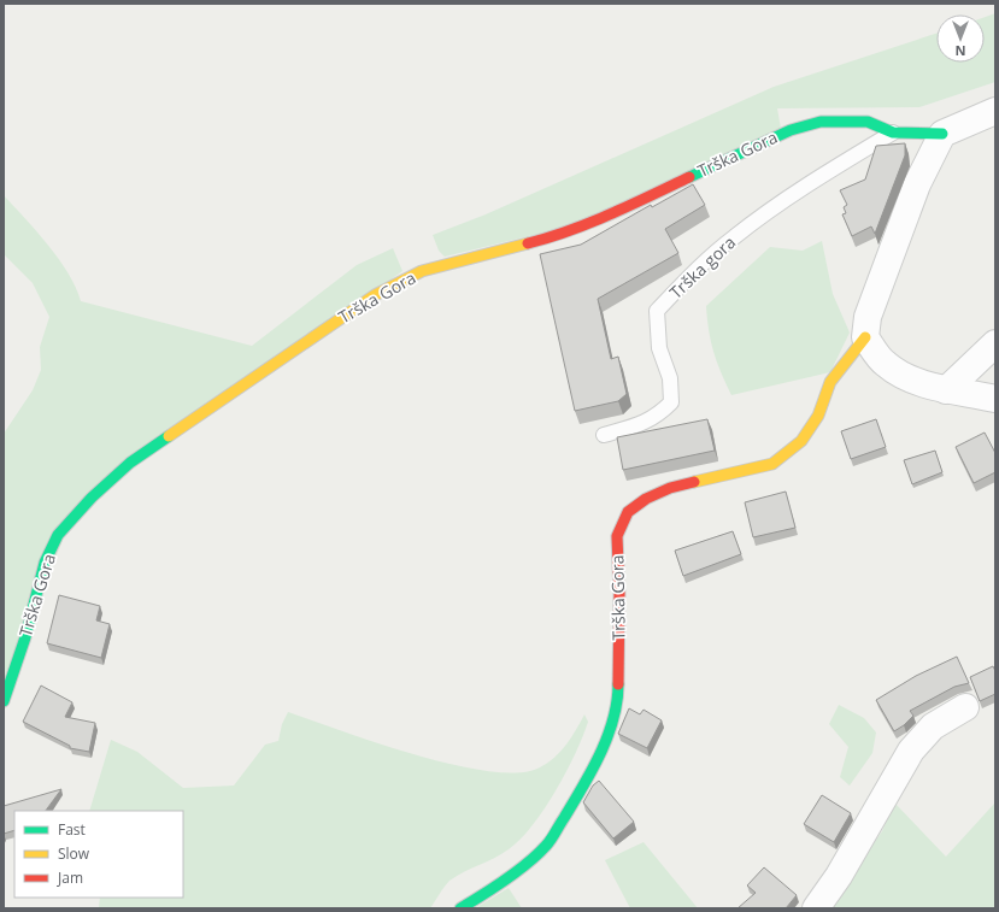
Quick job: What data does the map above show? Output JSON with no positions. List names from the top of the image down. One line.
{"streets":{"street":["Trška Gora"],"lane":["Trška gora"]},"crossings":[["Trška Gora","Trška gora"]],"legend":["Fast","Slow","Jam"],"north":"bottom"}
